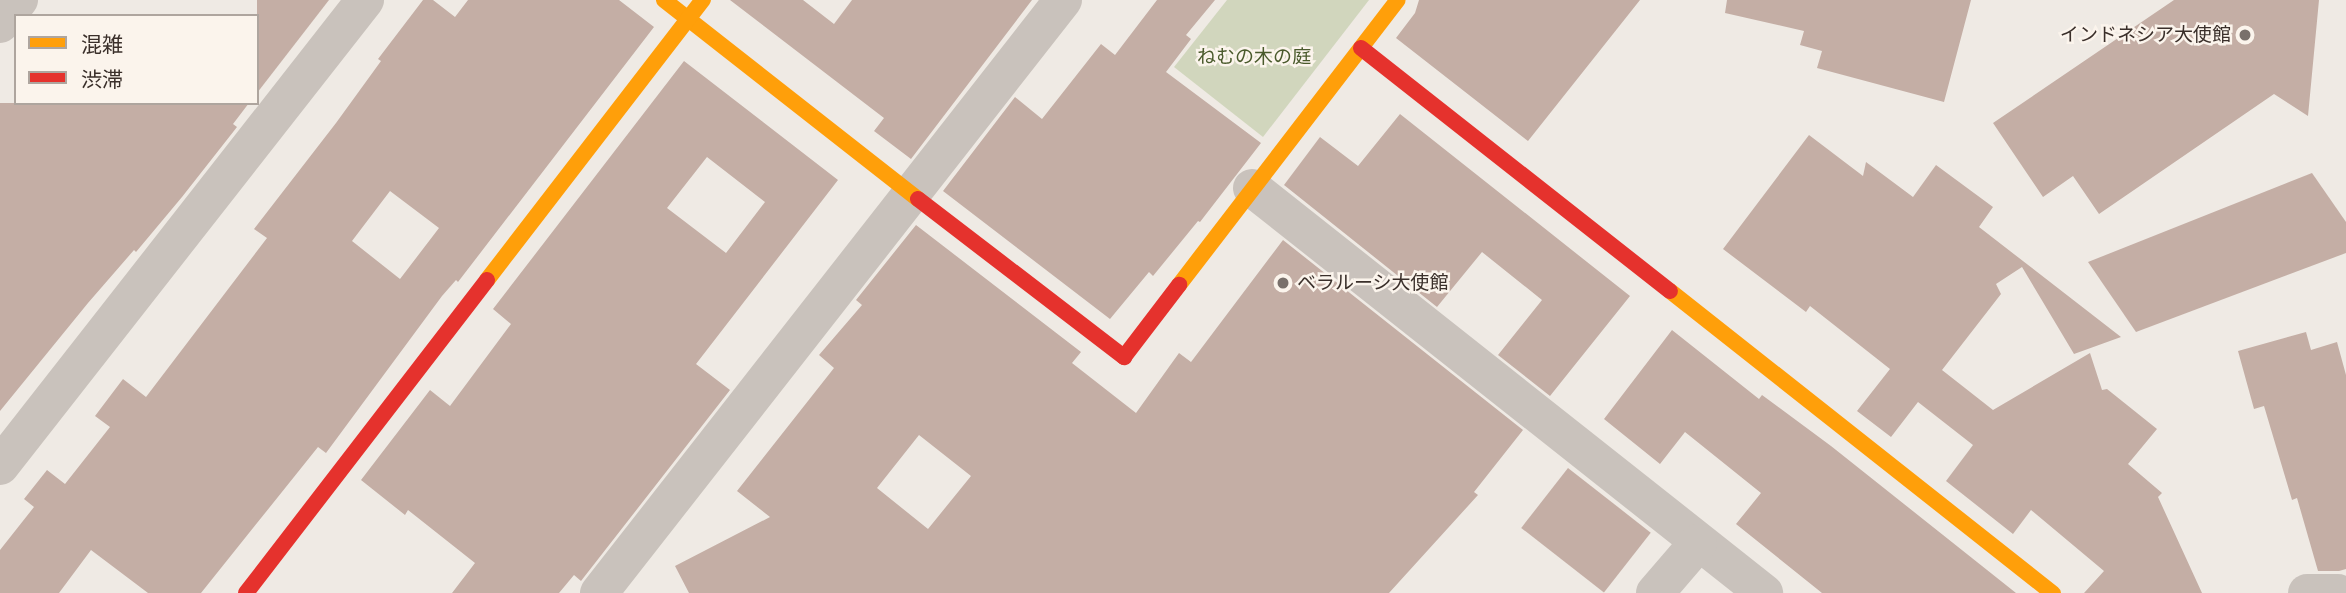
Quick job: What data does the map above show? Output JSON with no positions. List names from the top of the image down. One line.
{"parks":["ねむの木の庭"],"places":["インドネシア大使館","ベラルーシ大使館"],"legend":["混雑","渋滞"]}
